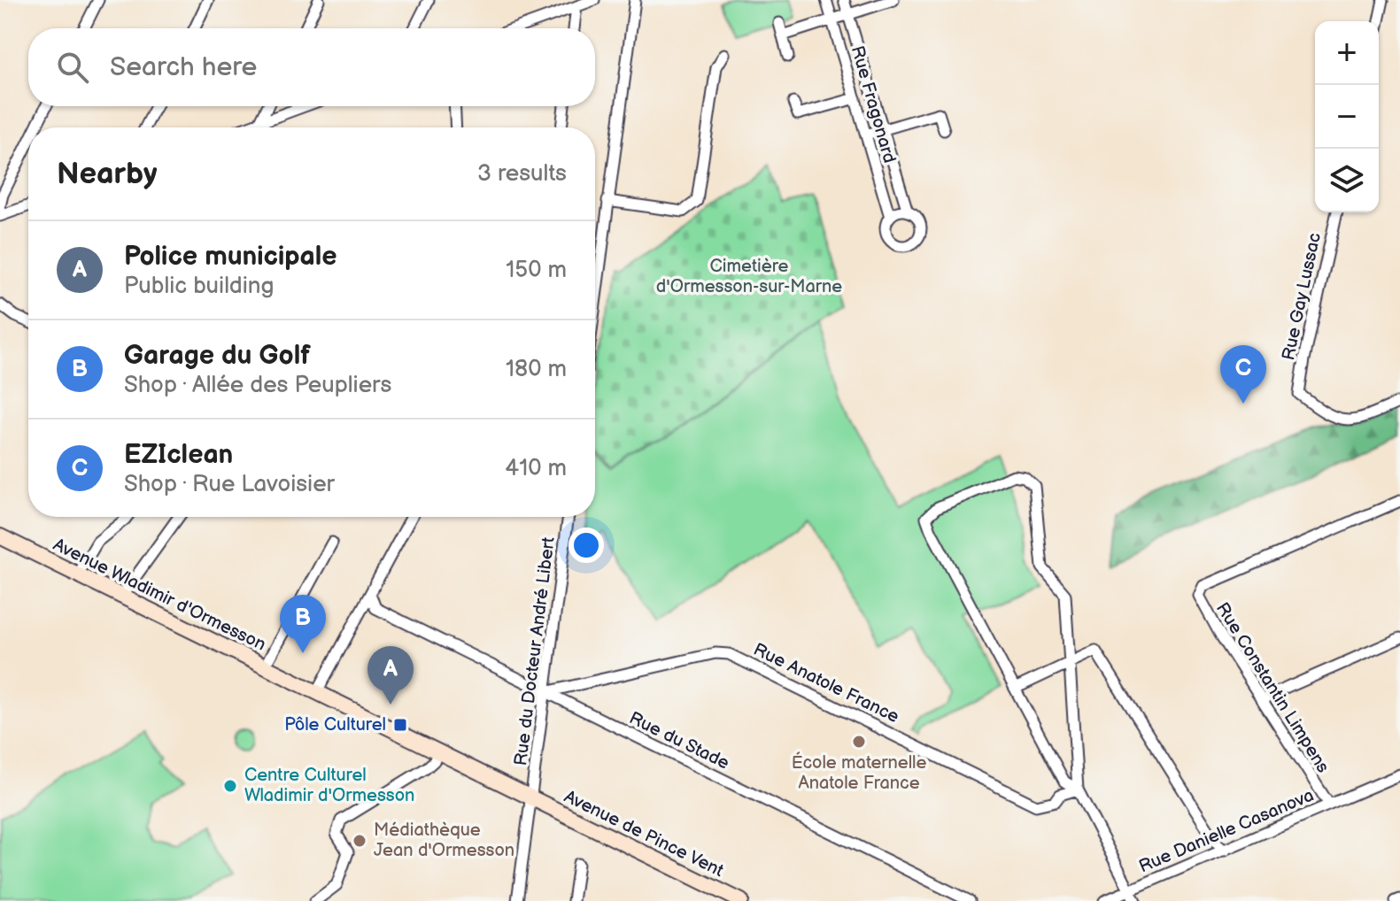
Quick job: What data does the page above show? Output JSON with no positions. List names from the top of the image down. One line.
{"streets":{"main road":["Avenue Wladimir d'Ormesson","Avenue de Pince Vent"],"street":["Rue Fragonard","Rue Gay Lussac","Rue du Docteur André Libert","Rue Anatole France","Rue Constantin Limpens","Rue du Stade","Rue Danielle Casanova"]},"crossings":[["Avenue Wladimir d'Ormesson","Rue du Docteur André Libert"],["Avenue Wladimir d'Ormesson","Avenue de Pince Vent"],["Rue du Docteur André Libert","Rue Anatole France"],["Rue du Docteur André Libert","Rue du Stade"],["Rue du Docteur André Libert","Avenue de Pince Vent"],["Rue Anatole France","Rue du Stade"],["Rue Constantin Limpens","Rue Danielle Casanova"]],"parks":["Cimetière d'Ormesson-sur-Marne"],"places":{"transit":["Pôle Culturel"],"other":["École maternelle Anatole France","Centre Culturel Wladimir d'Ormesson","Médiathèque Jean d'Ormesson"]},"page":{"map_buttons":["+","−"],"search":"Search here","heading":["Nearby","3 results"],"list":[{"mark":"A","name":"Police municipale","note":"Public building","value":"150 m"},{"mark":"B","name":"Garage du Golf","note":"Shop · Allée des Peupliers","value":"180 m"},{"mark":"C","name":"EZIclean","note":"Shop · Rue Lavoisier","value":"410 m"}],"pins":["C","B","A"]}}
